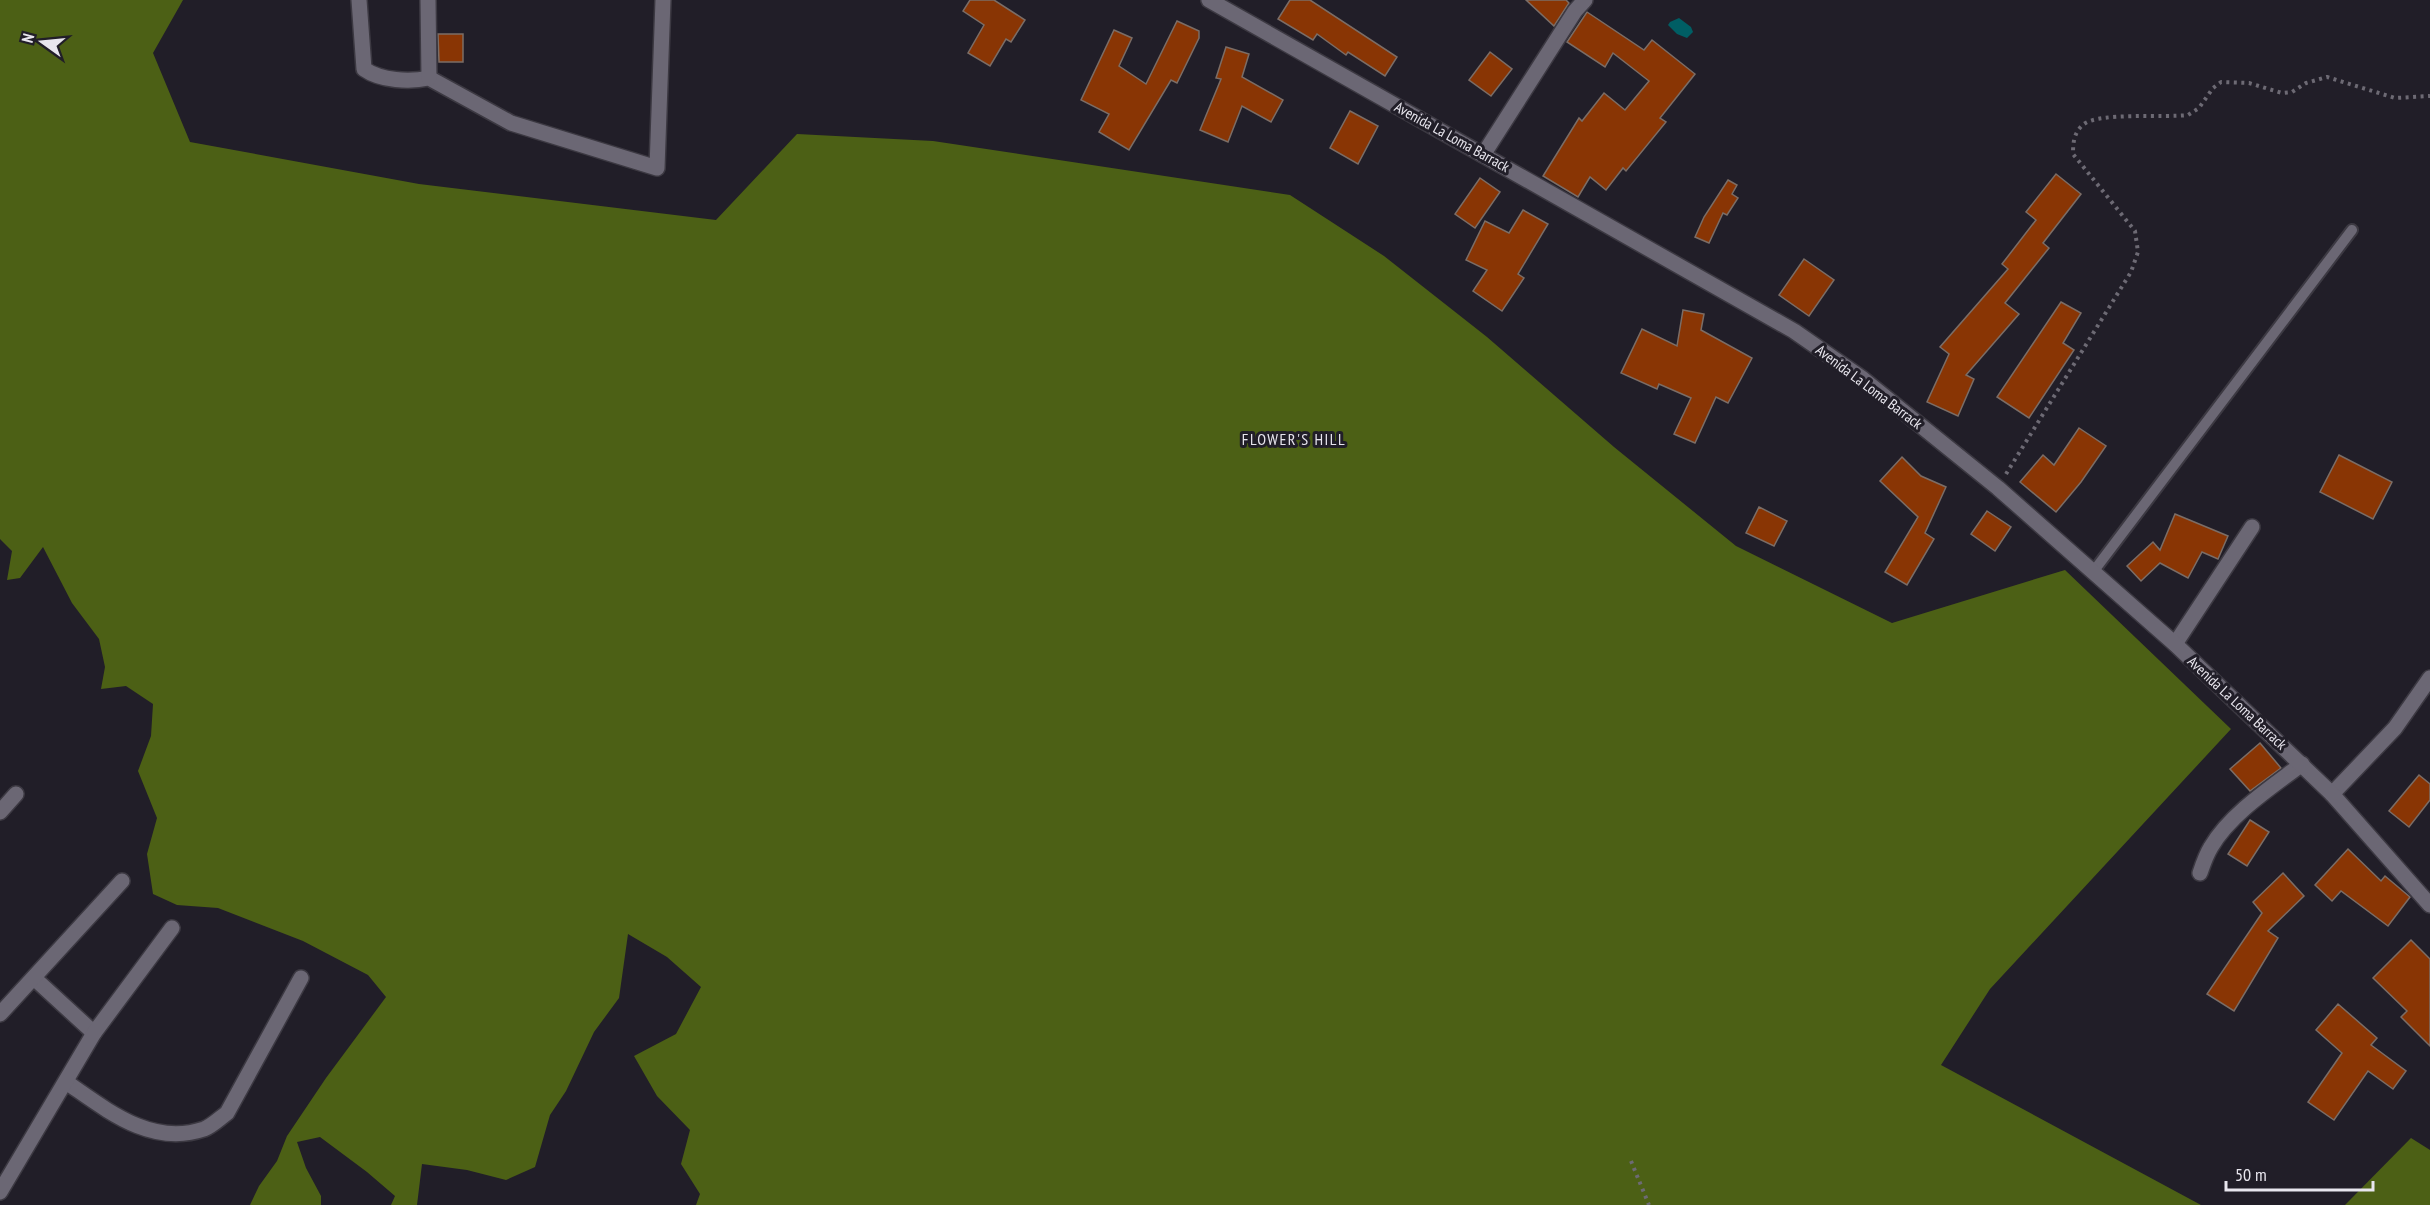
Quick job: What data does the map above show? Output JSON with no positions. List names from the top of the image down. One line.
{"streets":{"street":["Avenida La Loma Barrack"]},"districts":["FLOWER'S HILL"],"scale_bar":"50 m","north":"left"}
